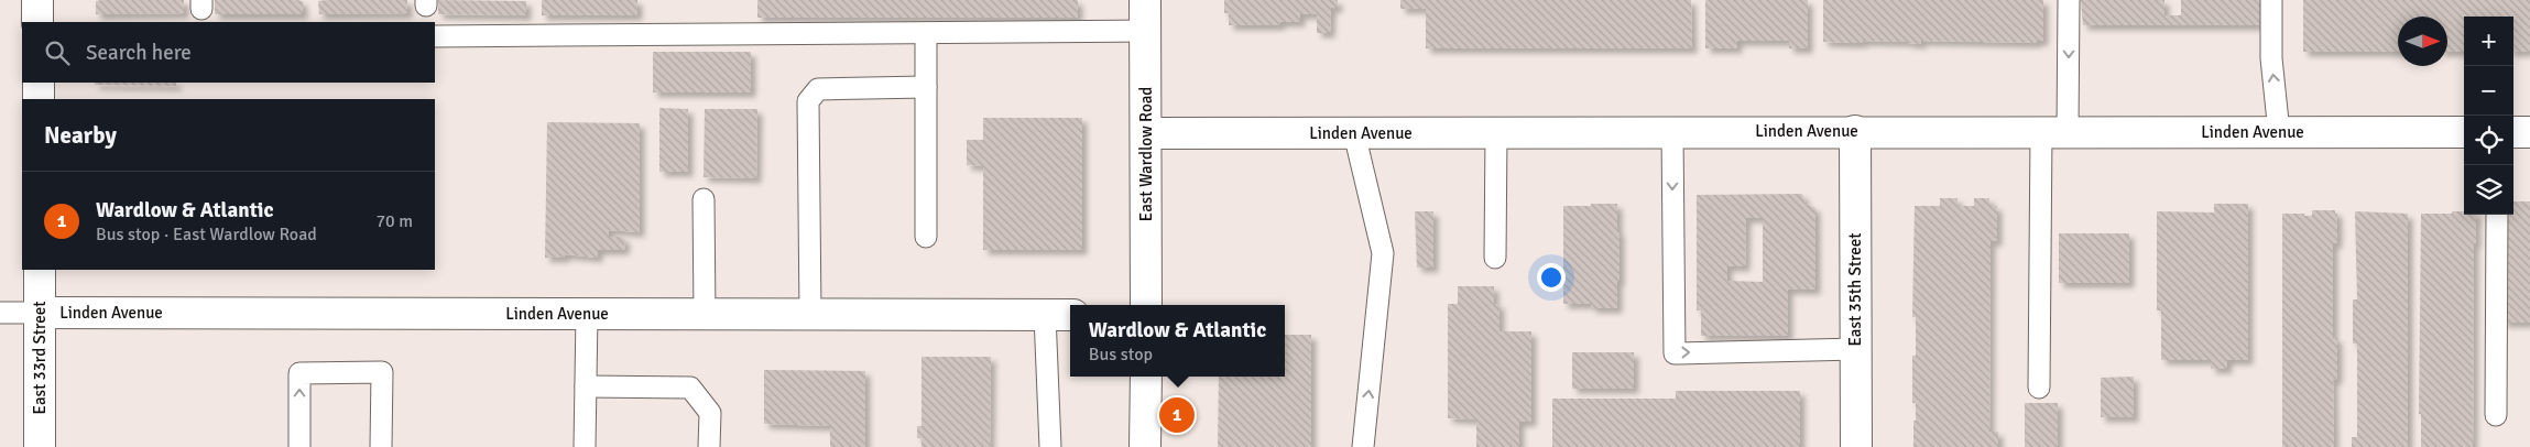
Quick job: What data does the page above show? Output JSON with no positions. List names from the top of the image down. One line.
{"streets":{"street":["Linden Avenue","East Wardlow Road","East 35th Street","East 33rd Street"]},"crossings":[["Linden Avenue","East Wardlow Road"],["Linden Avenue","East 35th Street"],["Linden Avenue","East 33rd Street"]],"north":"right","page":{"map_buttons":["+","−"],"search":"Search here","heading":"Nearby","list":[{"mark":"1","name":"Wardlow & Atlantic","note":"Bus stop · East Wardlow Road","value":"70 m"}],"popup":["Wardlow & Atlantic","Bus stop"],"pins":"1"}}
